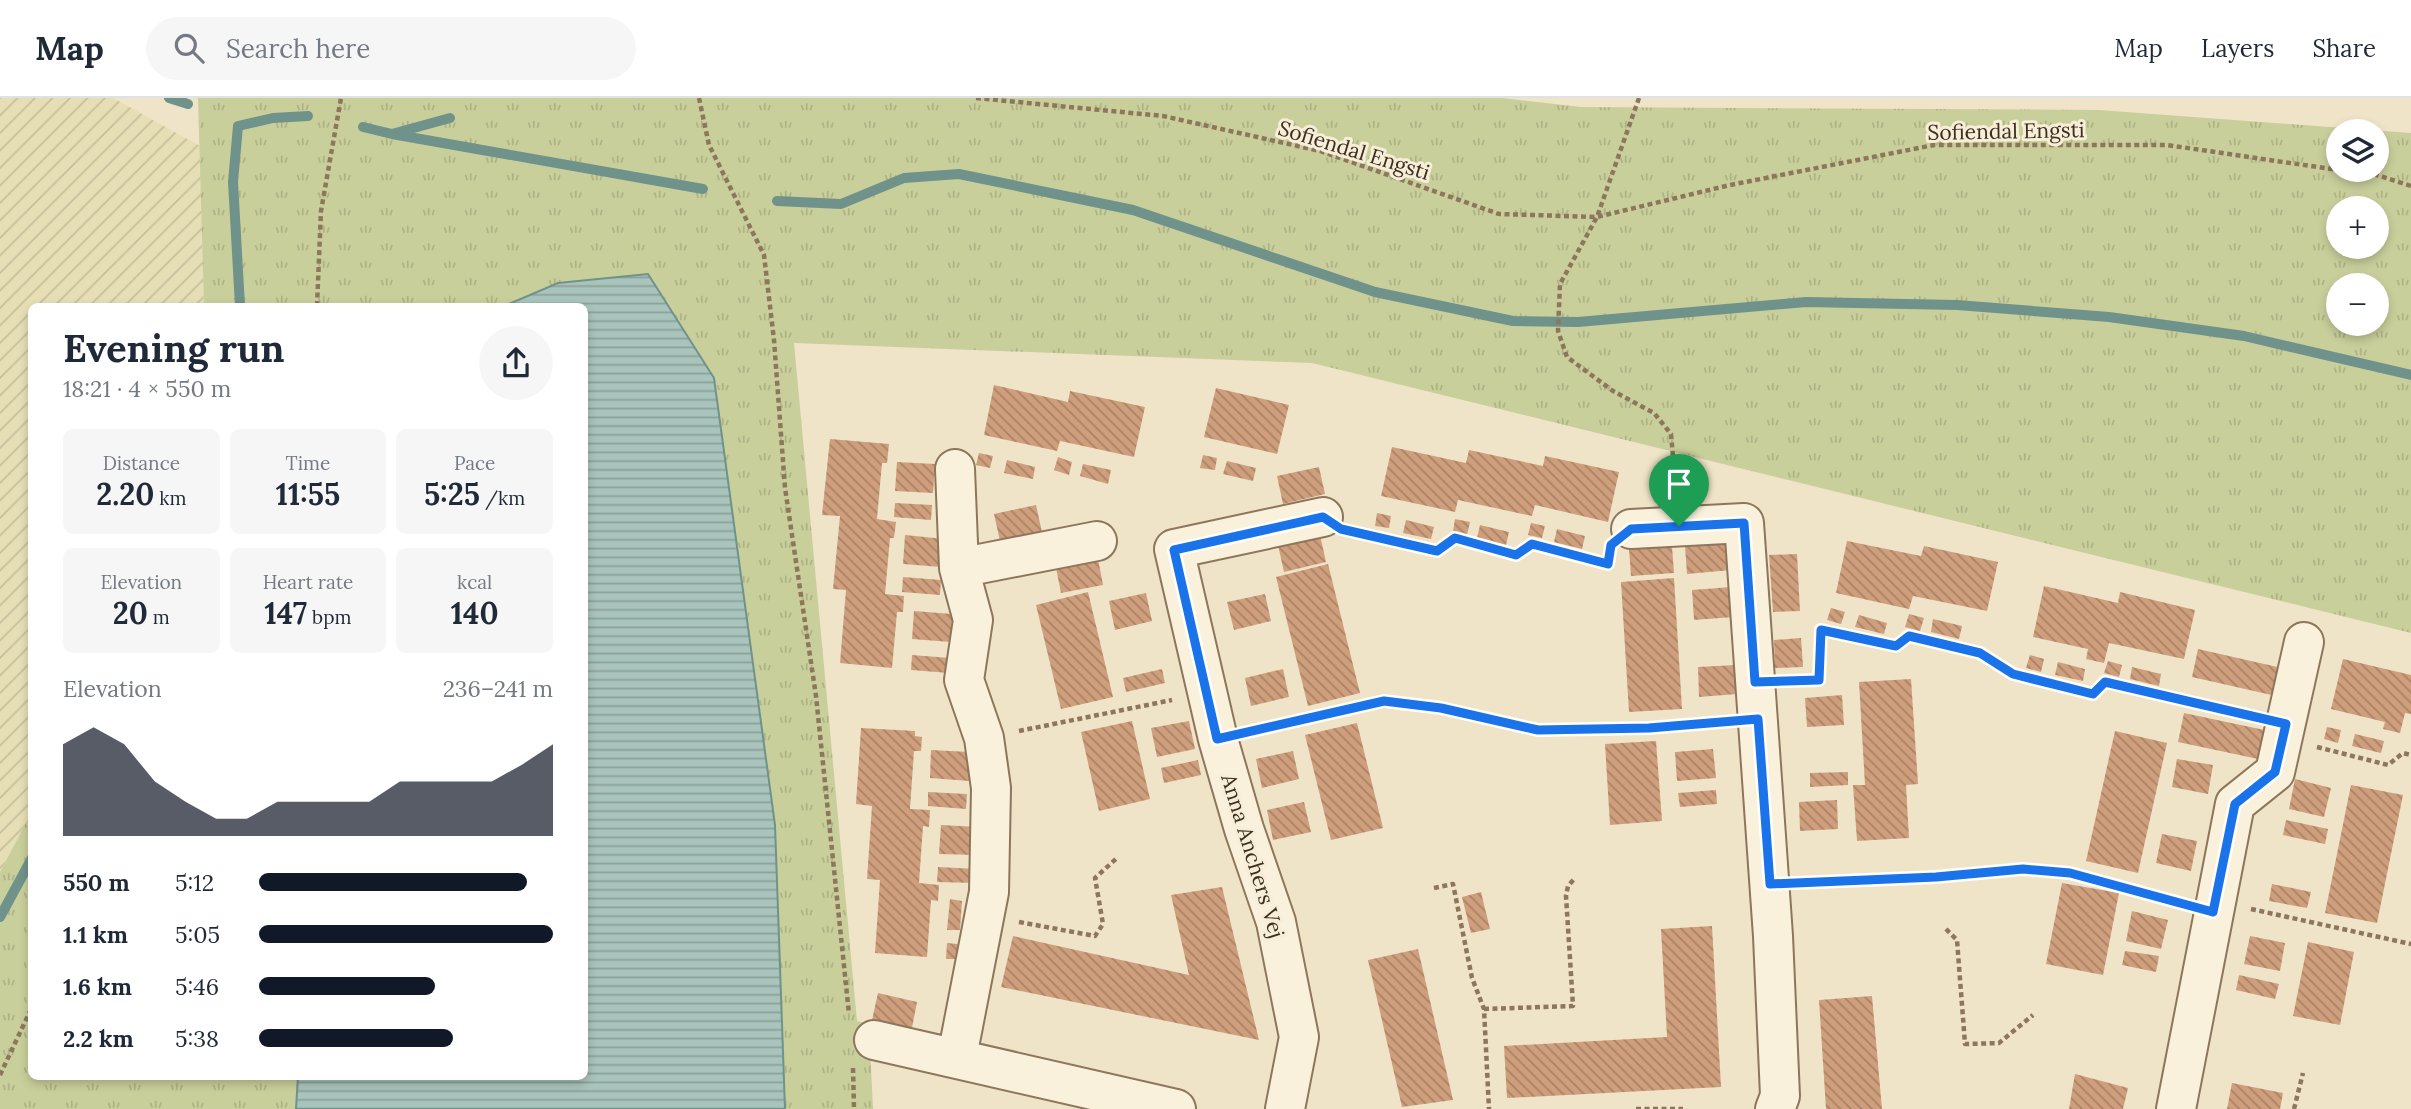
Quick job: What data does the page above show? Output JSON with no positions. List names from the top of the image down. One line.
{"streets":{"street":["Anna Anchers Vej"],"path":["Sofiendal Engsti"]},"page":{"header":"Map","search":"Search here","nav":["Map","Layers","Share"],"map_buttons":["+","−"],"heading":["Evening run","18:21 · 4 × 550 m"],"stats":[["Distance","2.20 km"],["Time","11:55"],["Pace","5:25 /km"],["Elevation","20 m"],["Heart rate","147 bpm"],["kcal","140"]],"chart":["Elevation","236–241 m"],"list":[{"name":"550 m","note":"5:12"},{"name":"1.1 km","note":"5:05"},{"name":"1.6 km","note":"5:46"},{"name":"2.2 km","note":"5:38"}]}}
